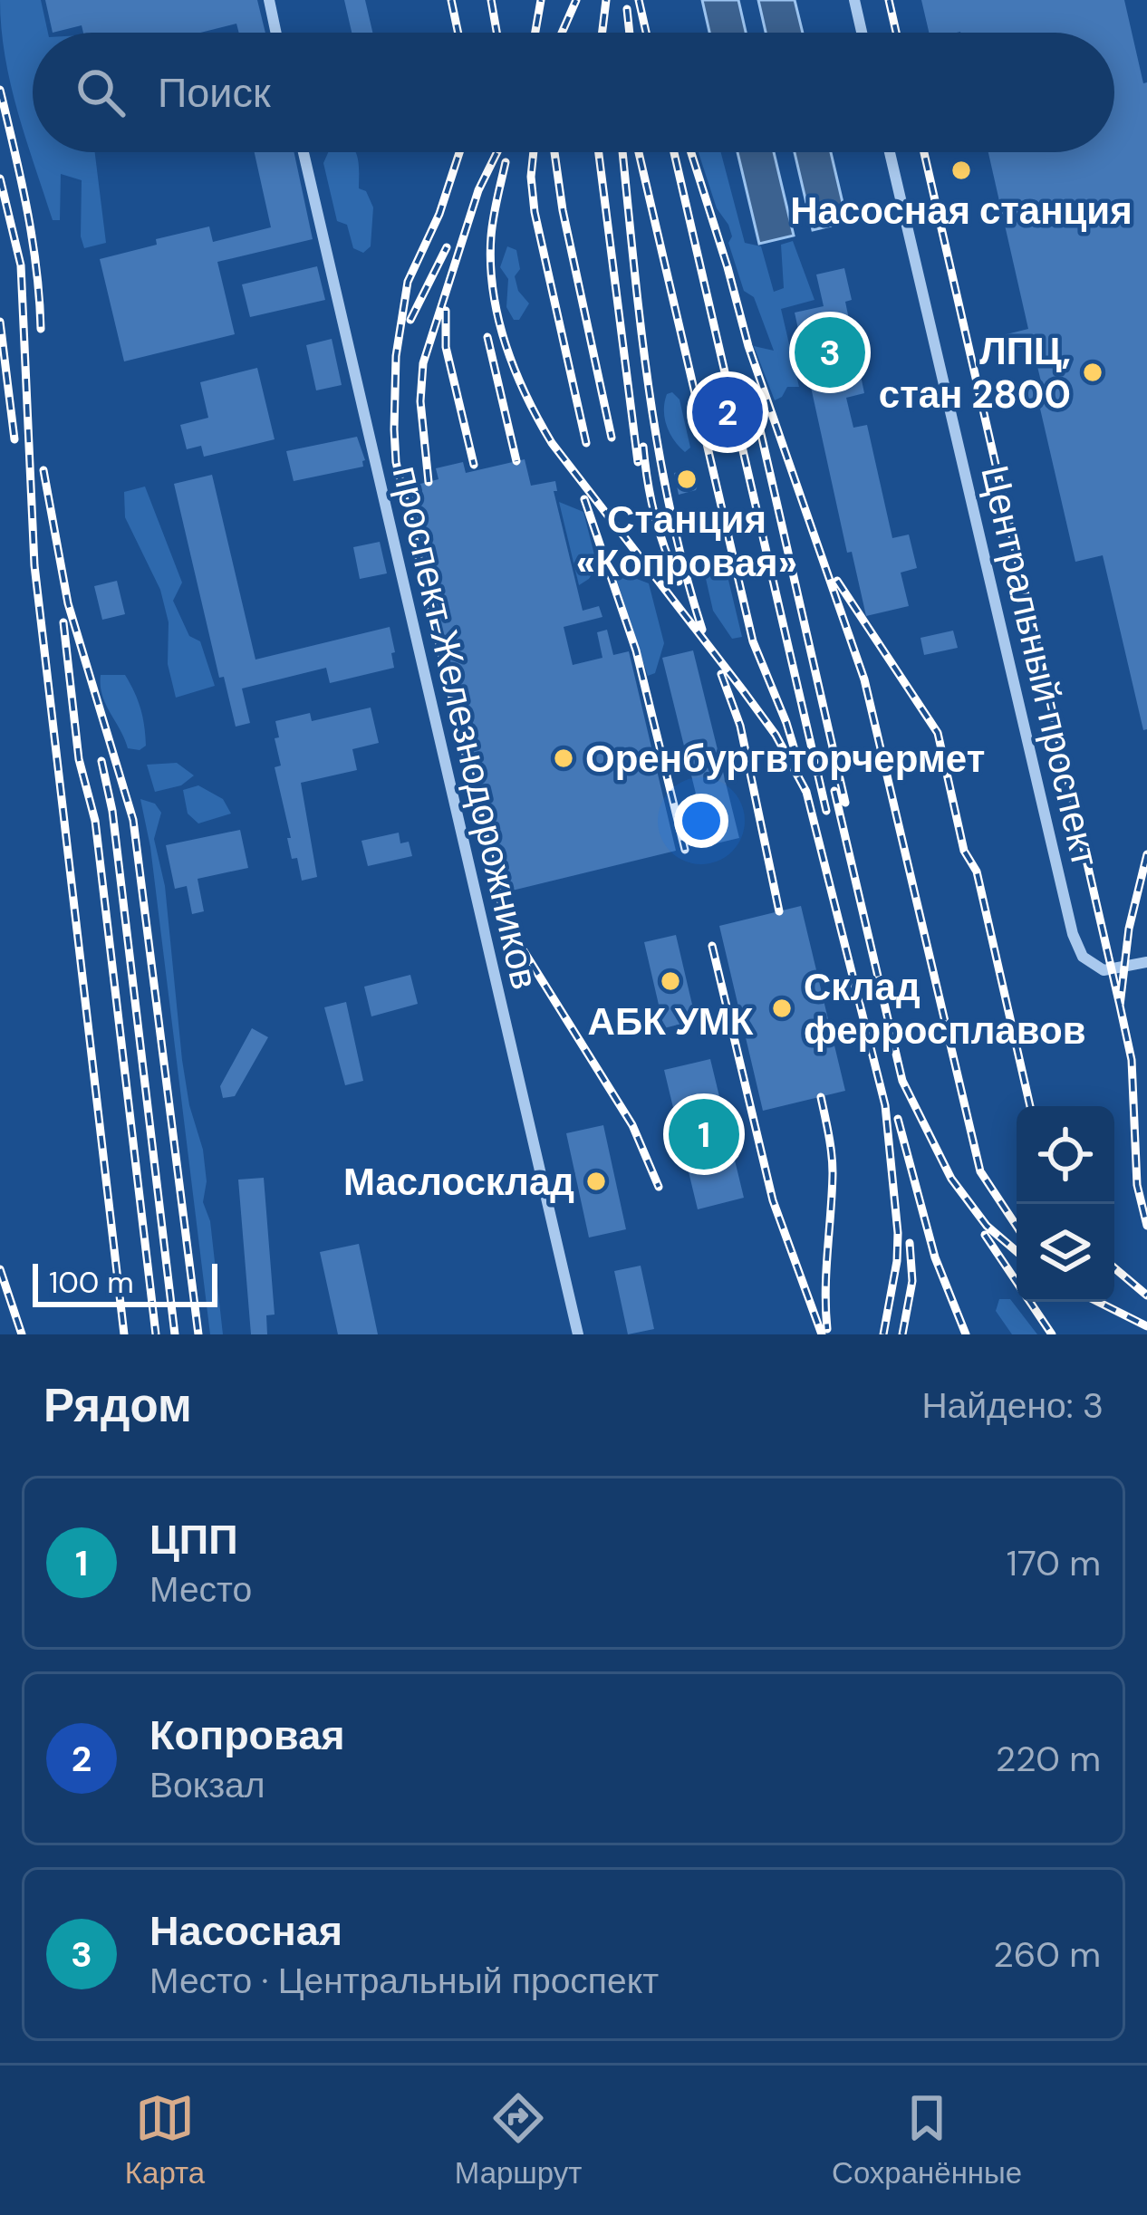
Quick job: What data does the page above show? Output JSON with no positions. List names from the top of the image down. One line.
{"streets":{"street":["Центральный проспект","проспект Железнодорожников"]},"places":["Насосная станция","ЛПЦ, стан 2800","Станция «Копровая»","Оренбургвторчермет","АБК УМК","Склад ферросплавов","Маслосклад"],"scale_bar":"100 m","page":{"search":"Поиск","pins":["3","2","1"],"scale":"100 m","heading":["Рядом","Найдено: 3"],"list":[{"mark":"1","name":"ЦПП","note":"Место","value":"170 m"},{"mark":"2","name":"Копровая","note":"Вокзал","value":"220 m"},{"mark":"3","name":"Насосная","note":"Место · Центральный проспект","value":"260 m"}],"nav":["Карта","Маршрут","Сохранённые"]}}
